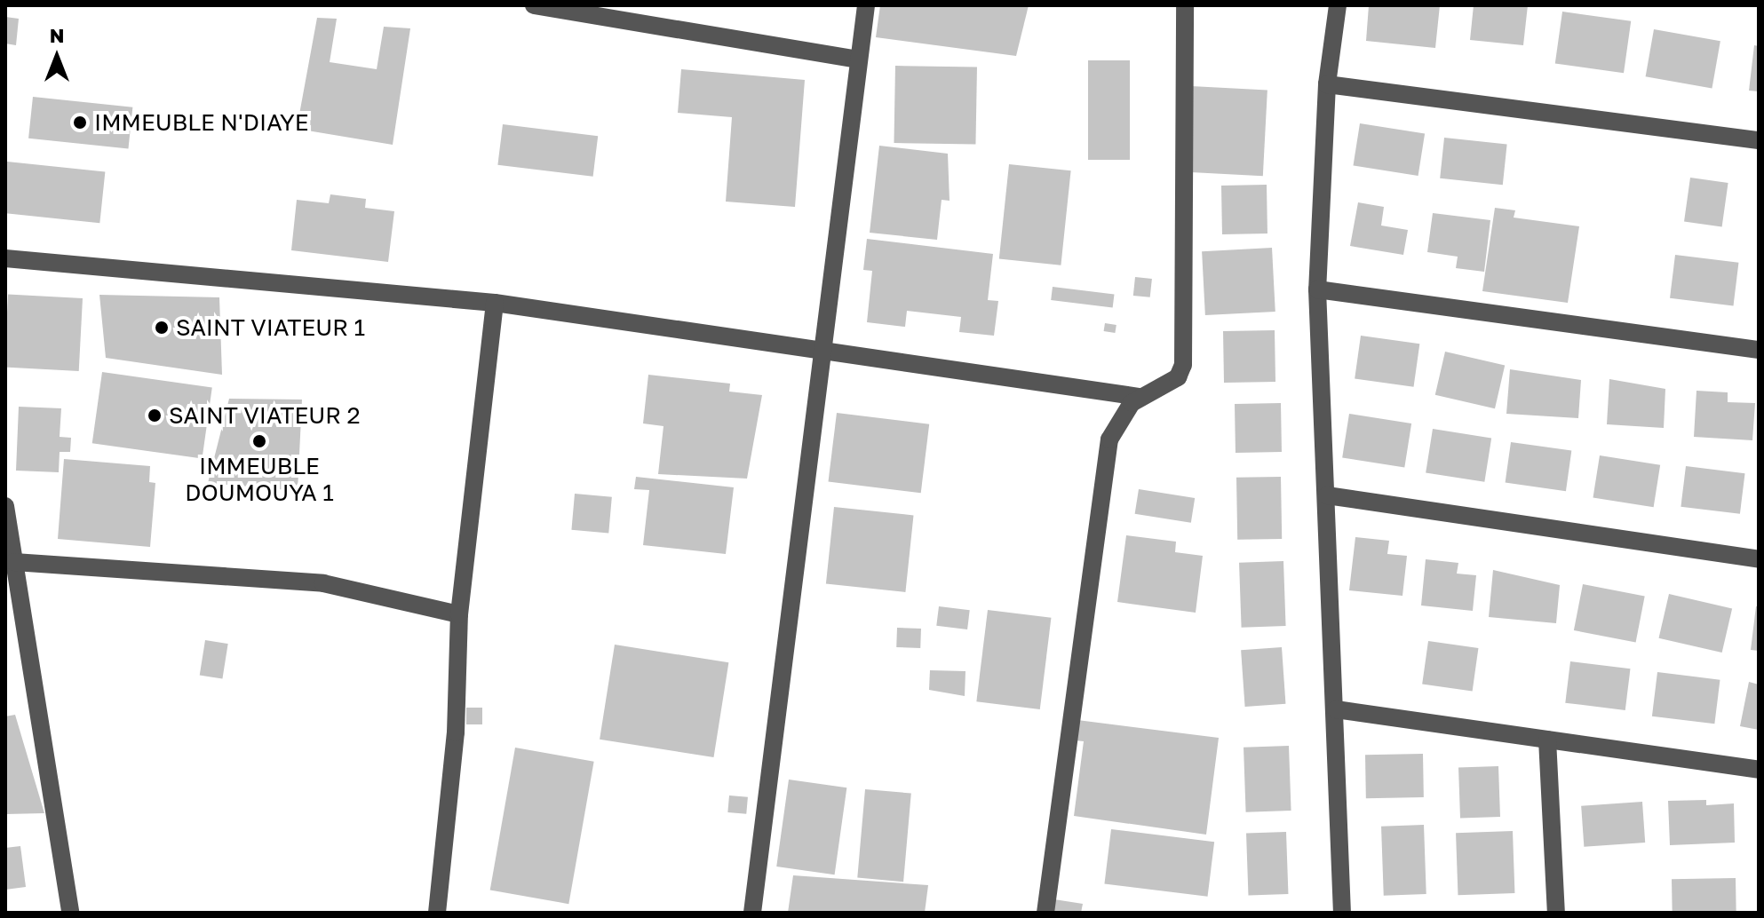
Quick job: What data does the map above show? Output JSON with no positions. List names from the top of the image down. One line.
{"places":["IMMEUBLE N'DIAYE","SAINT VIATEUR 1","SAINT VIATEUR 2","IMMEUBLE DOUMOUYA 1"],"north":"top"}
